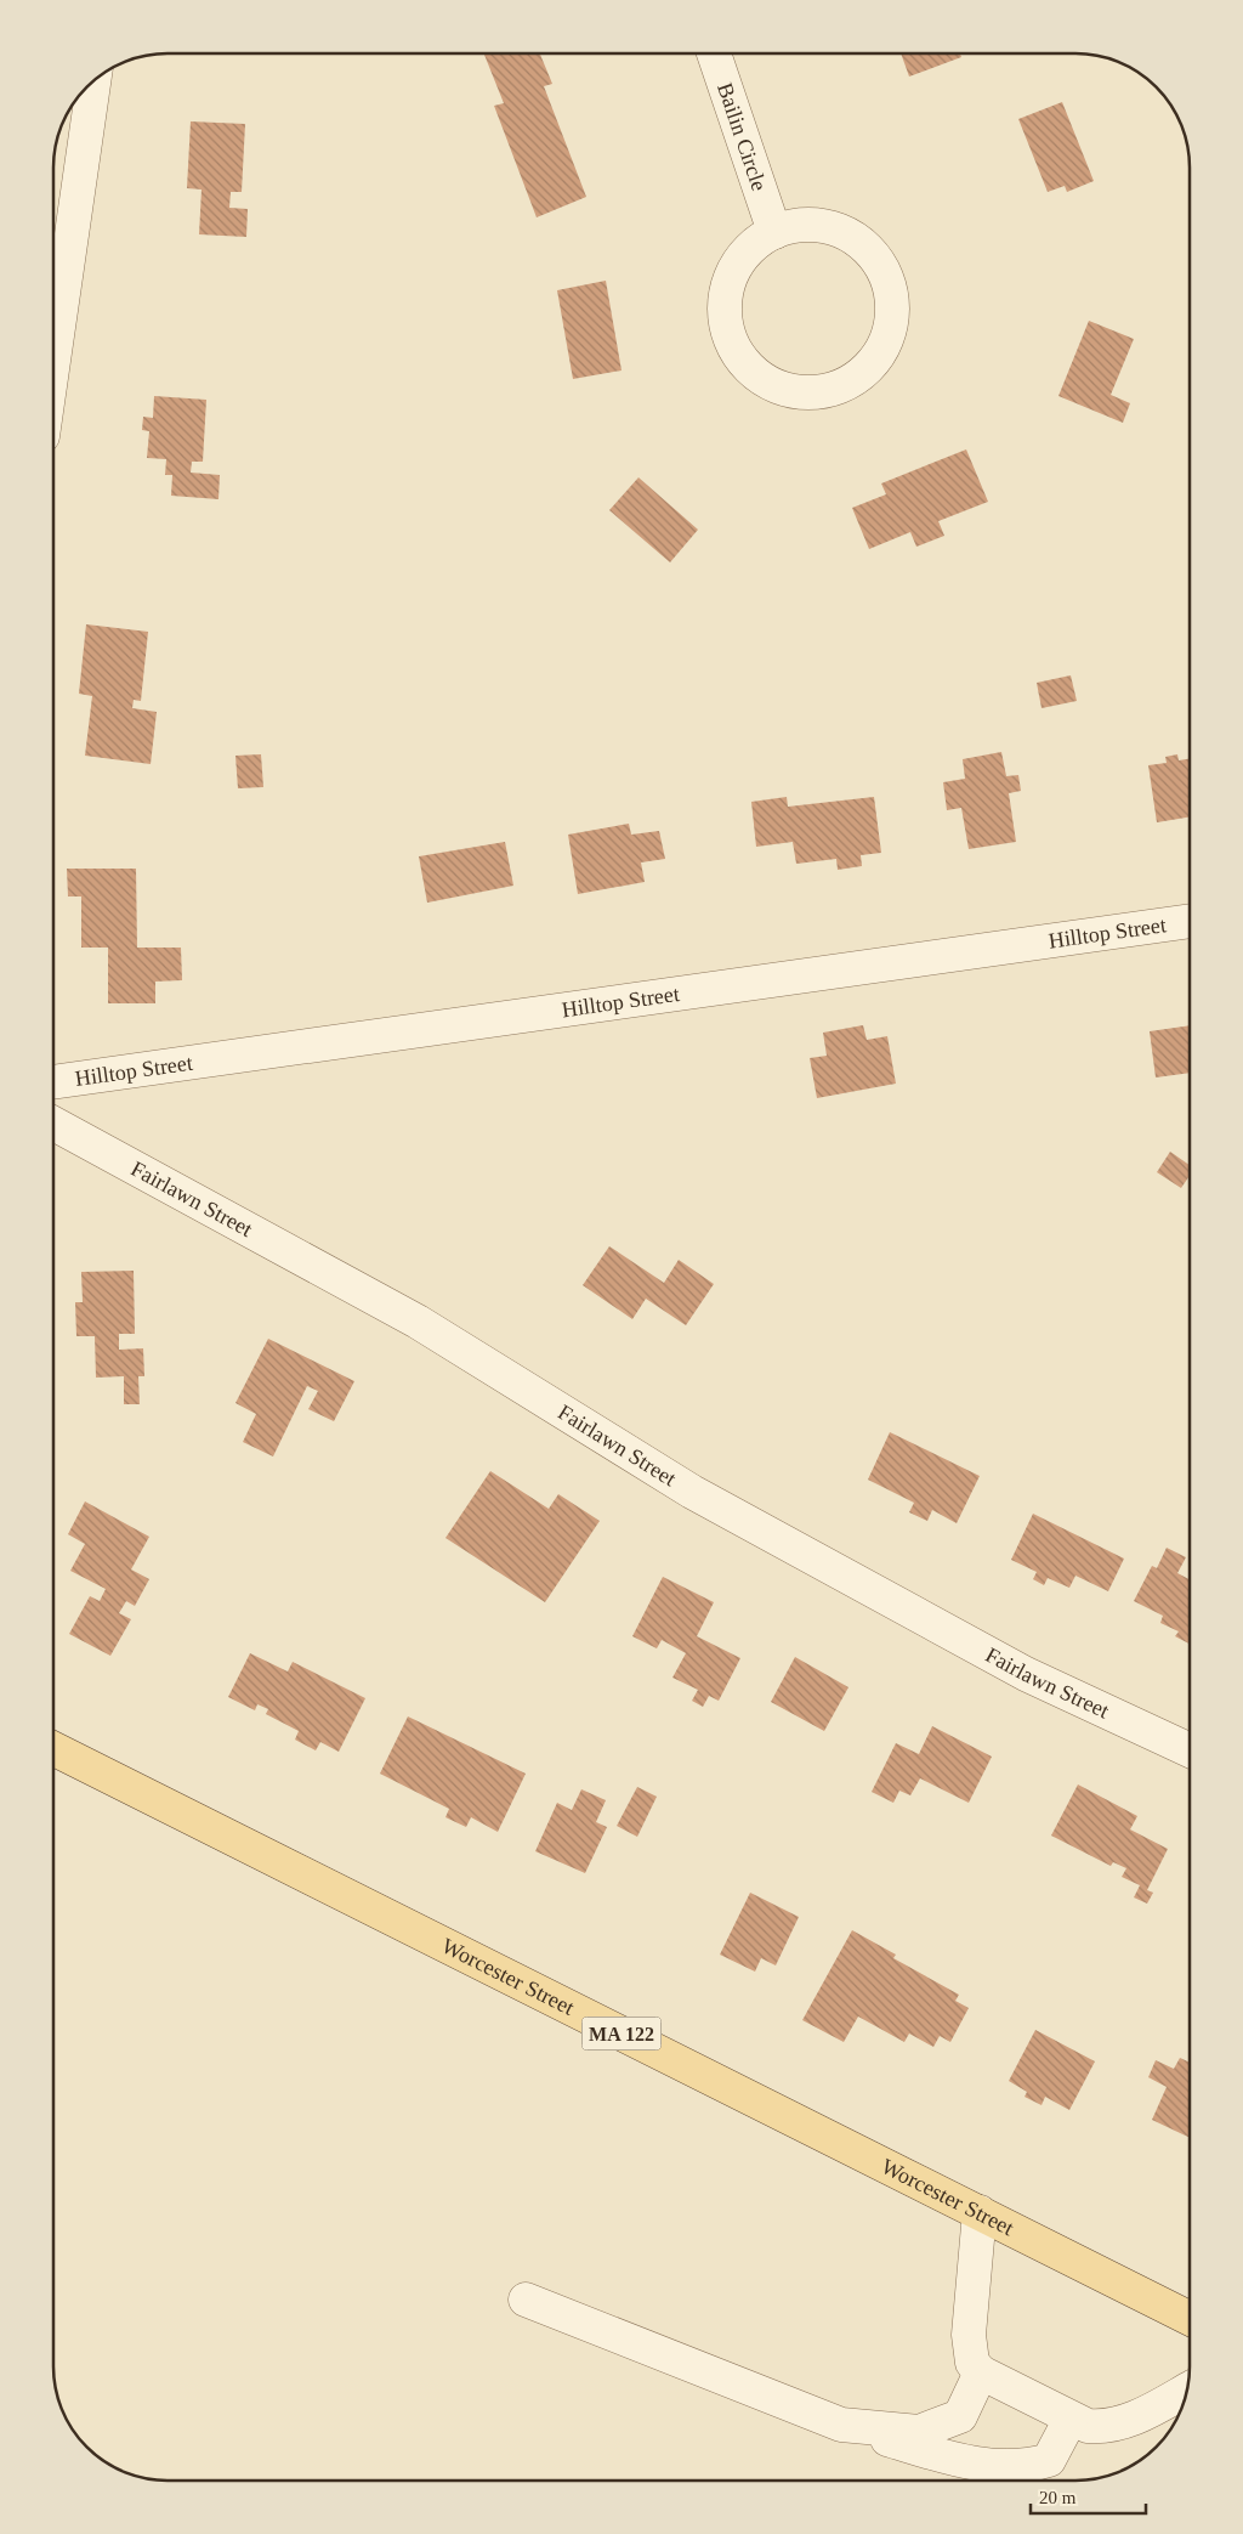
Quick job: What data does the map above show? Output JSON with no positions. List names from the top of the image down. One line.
{"streets":{"main road":["Worcester Street","MA 122"],"street":["Bailin Circle","Hilltop Street","Fairlawn Street"]},"scale_bar":"20 m"}
